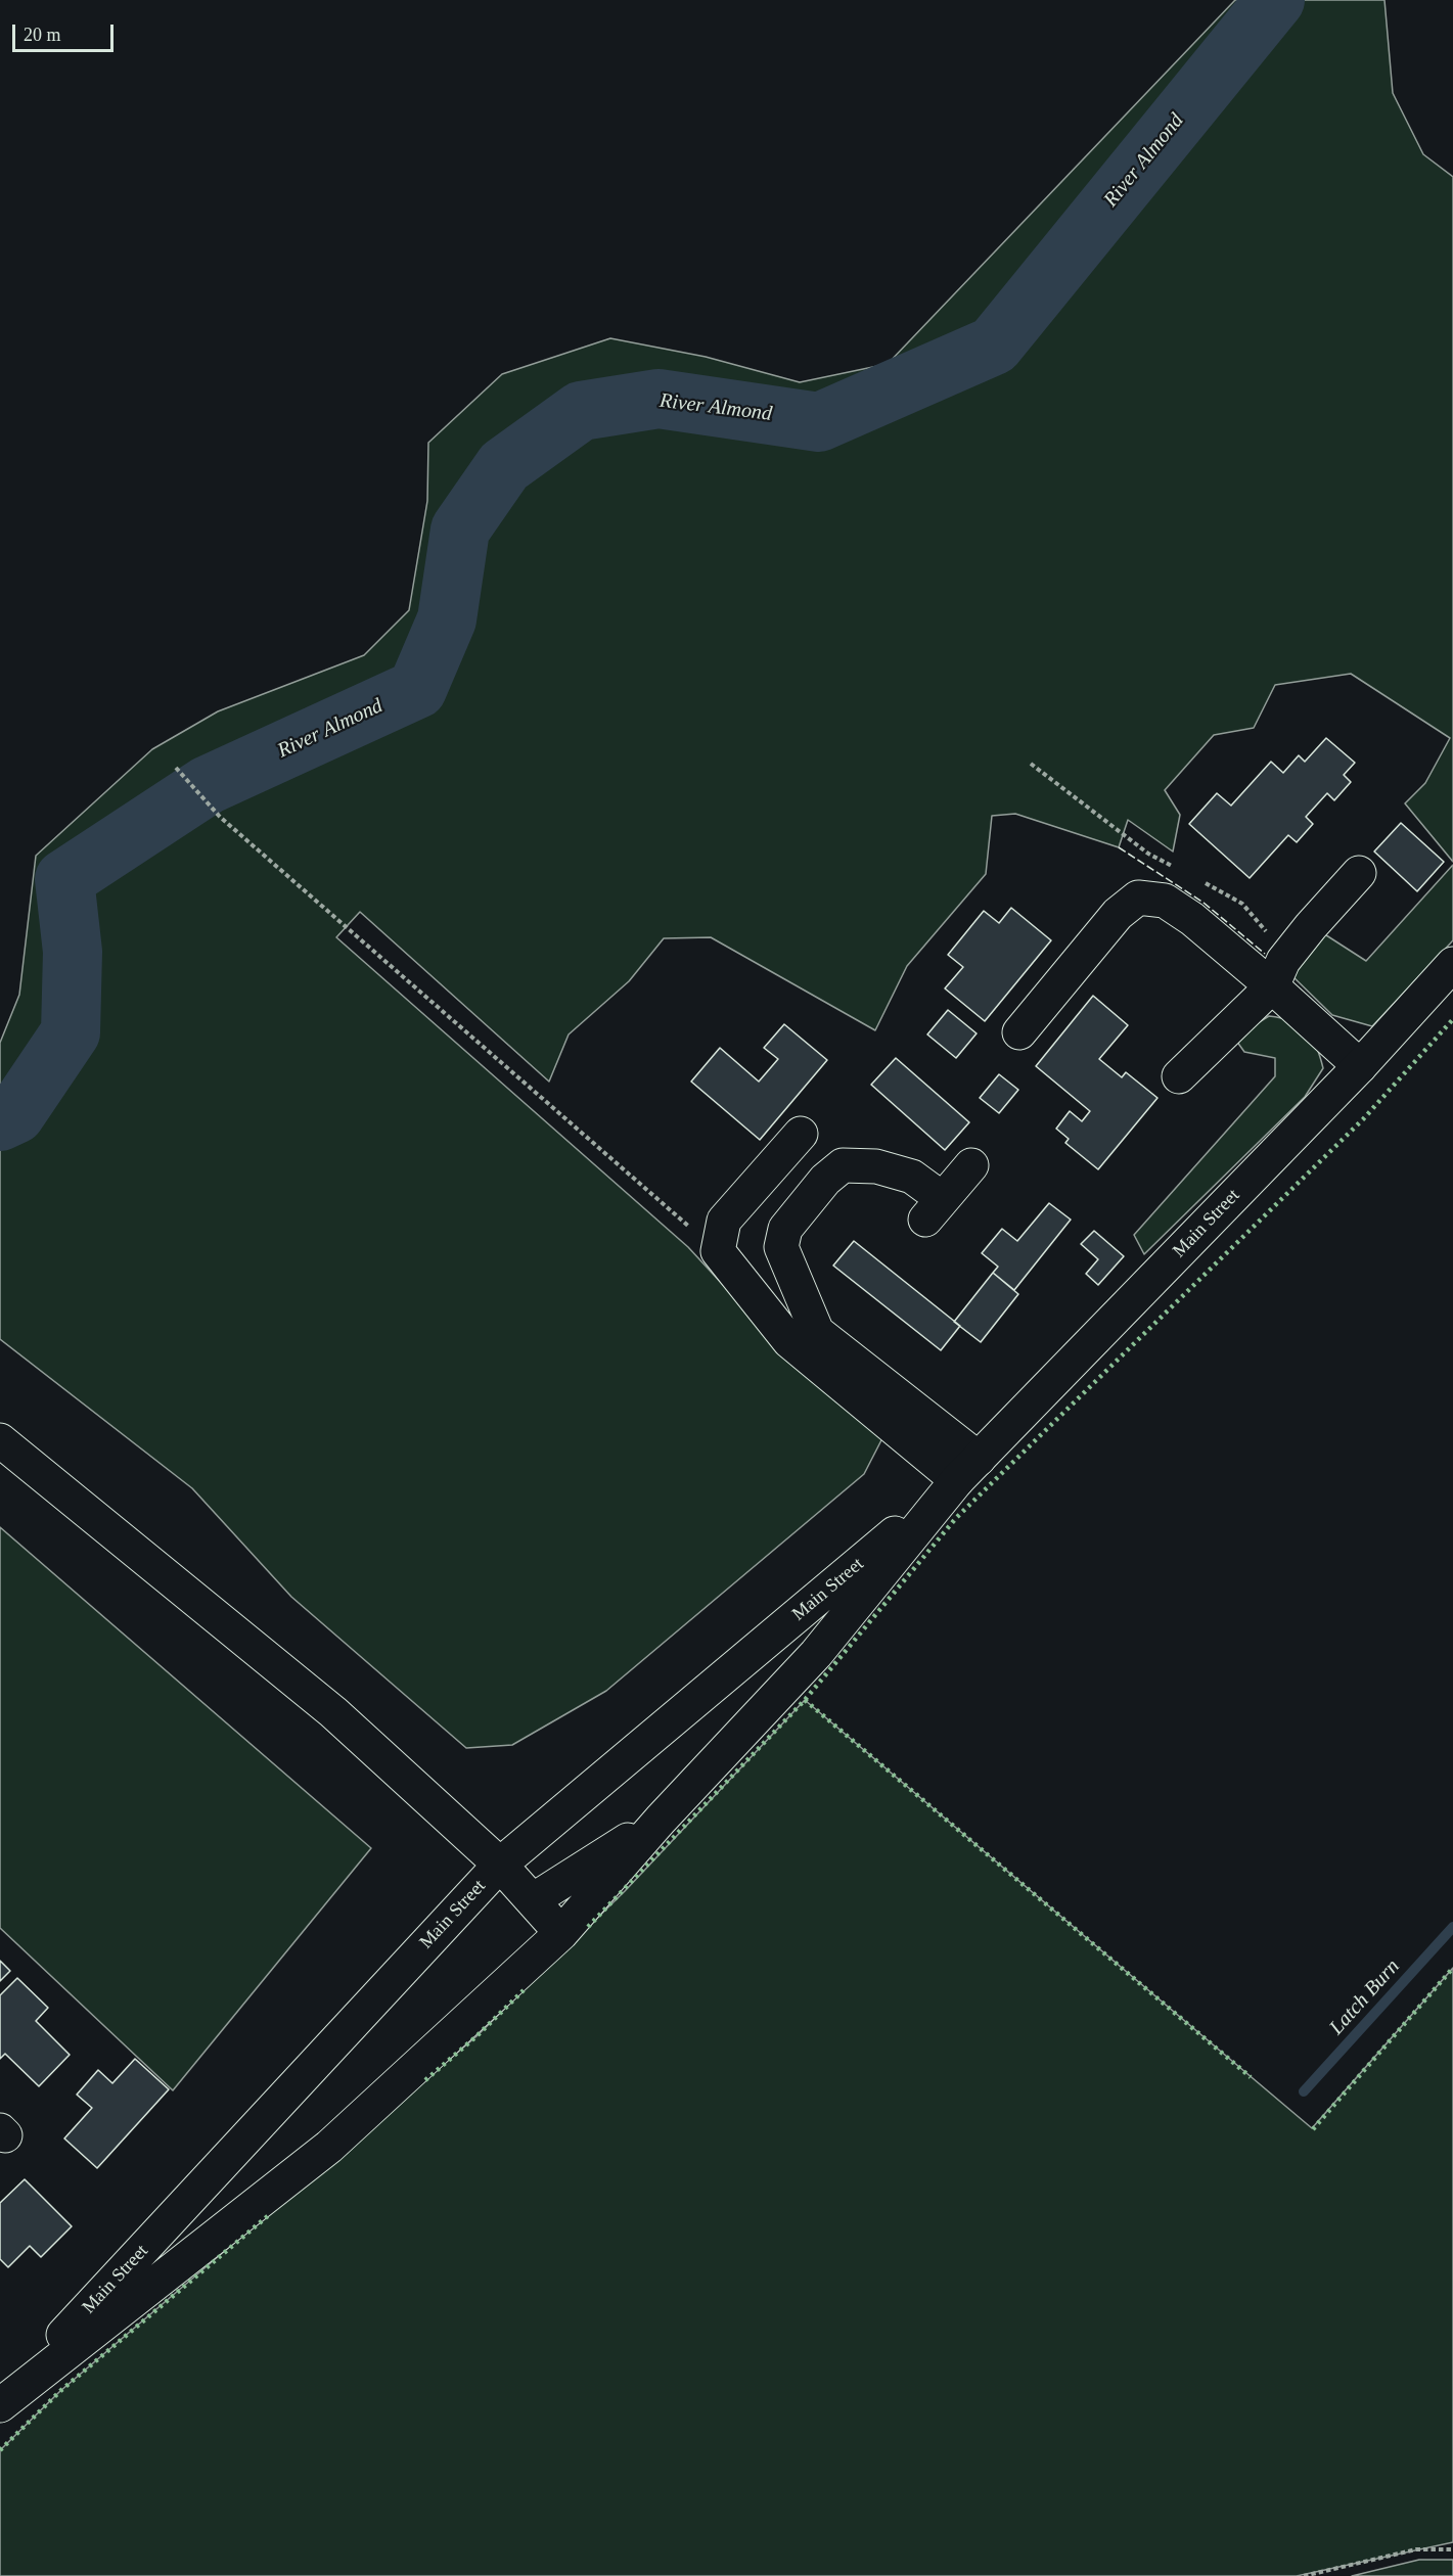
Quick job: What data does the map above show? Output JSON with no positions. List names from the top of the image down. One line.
{"streets":{"main road":["Main Street"]},"water":["River Almond","Latch Burn"],"scale_bar":"20 m"}
